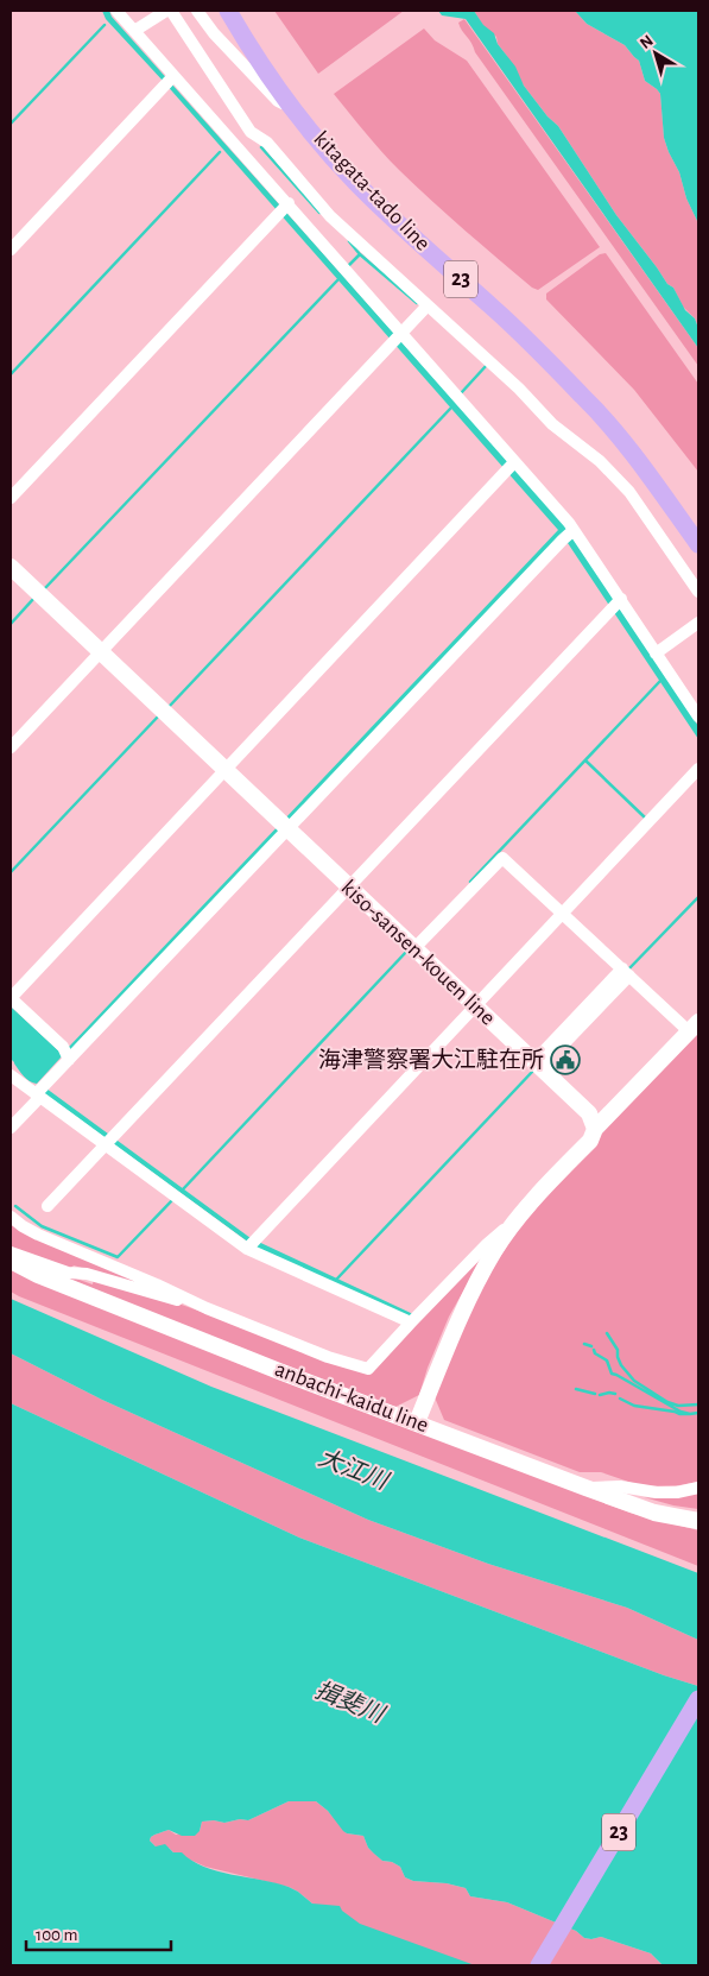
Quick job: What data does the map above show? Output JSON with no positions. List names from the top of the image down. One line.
{"streets":{"main road":["kitagata-tado line","23","kiso-sansen-kouen line","anbachi-kaidu line"]},"water":["大江川","揖斐川"],"places":{"public building":["海津警察署大江駐在所"]},"scale_bar":"100 m","north":"top left"}
